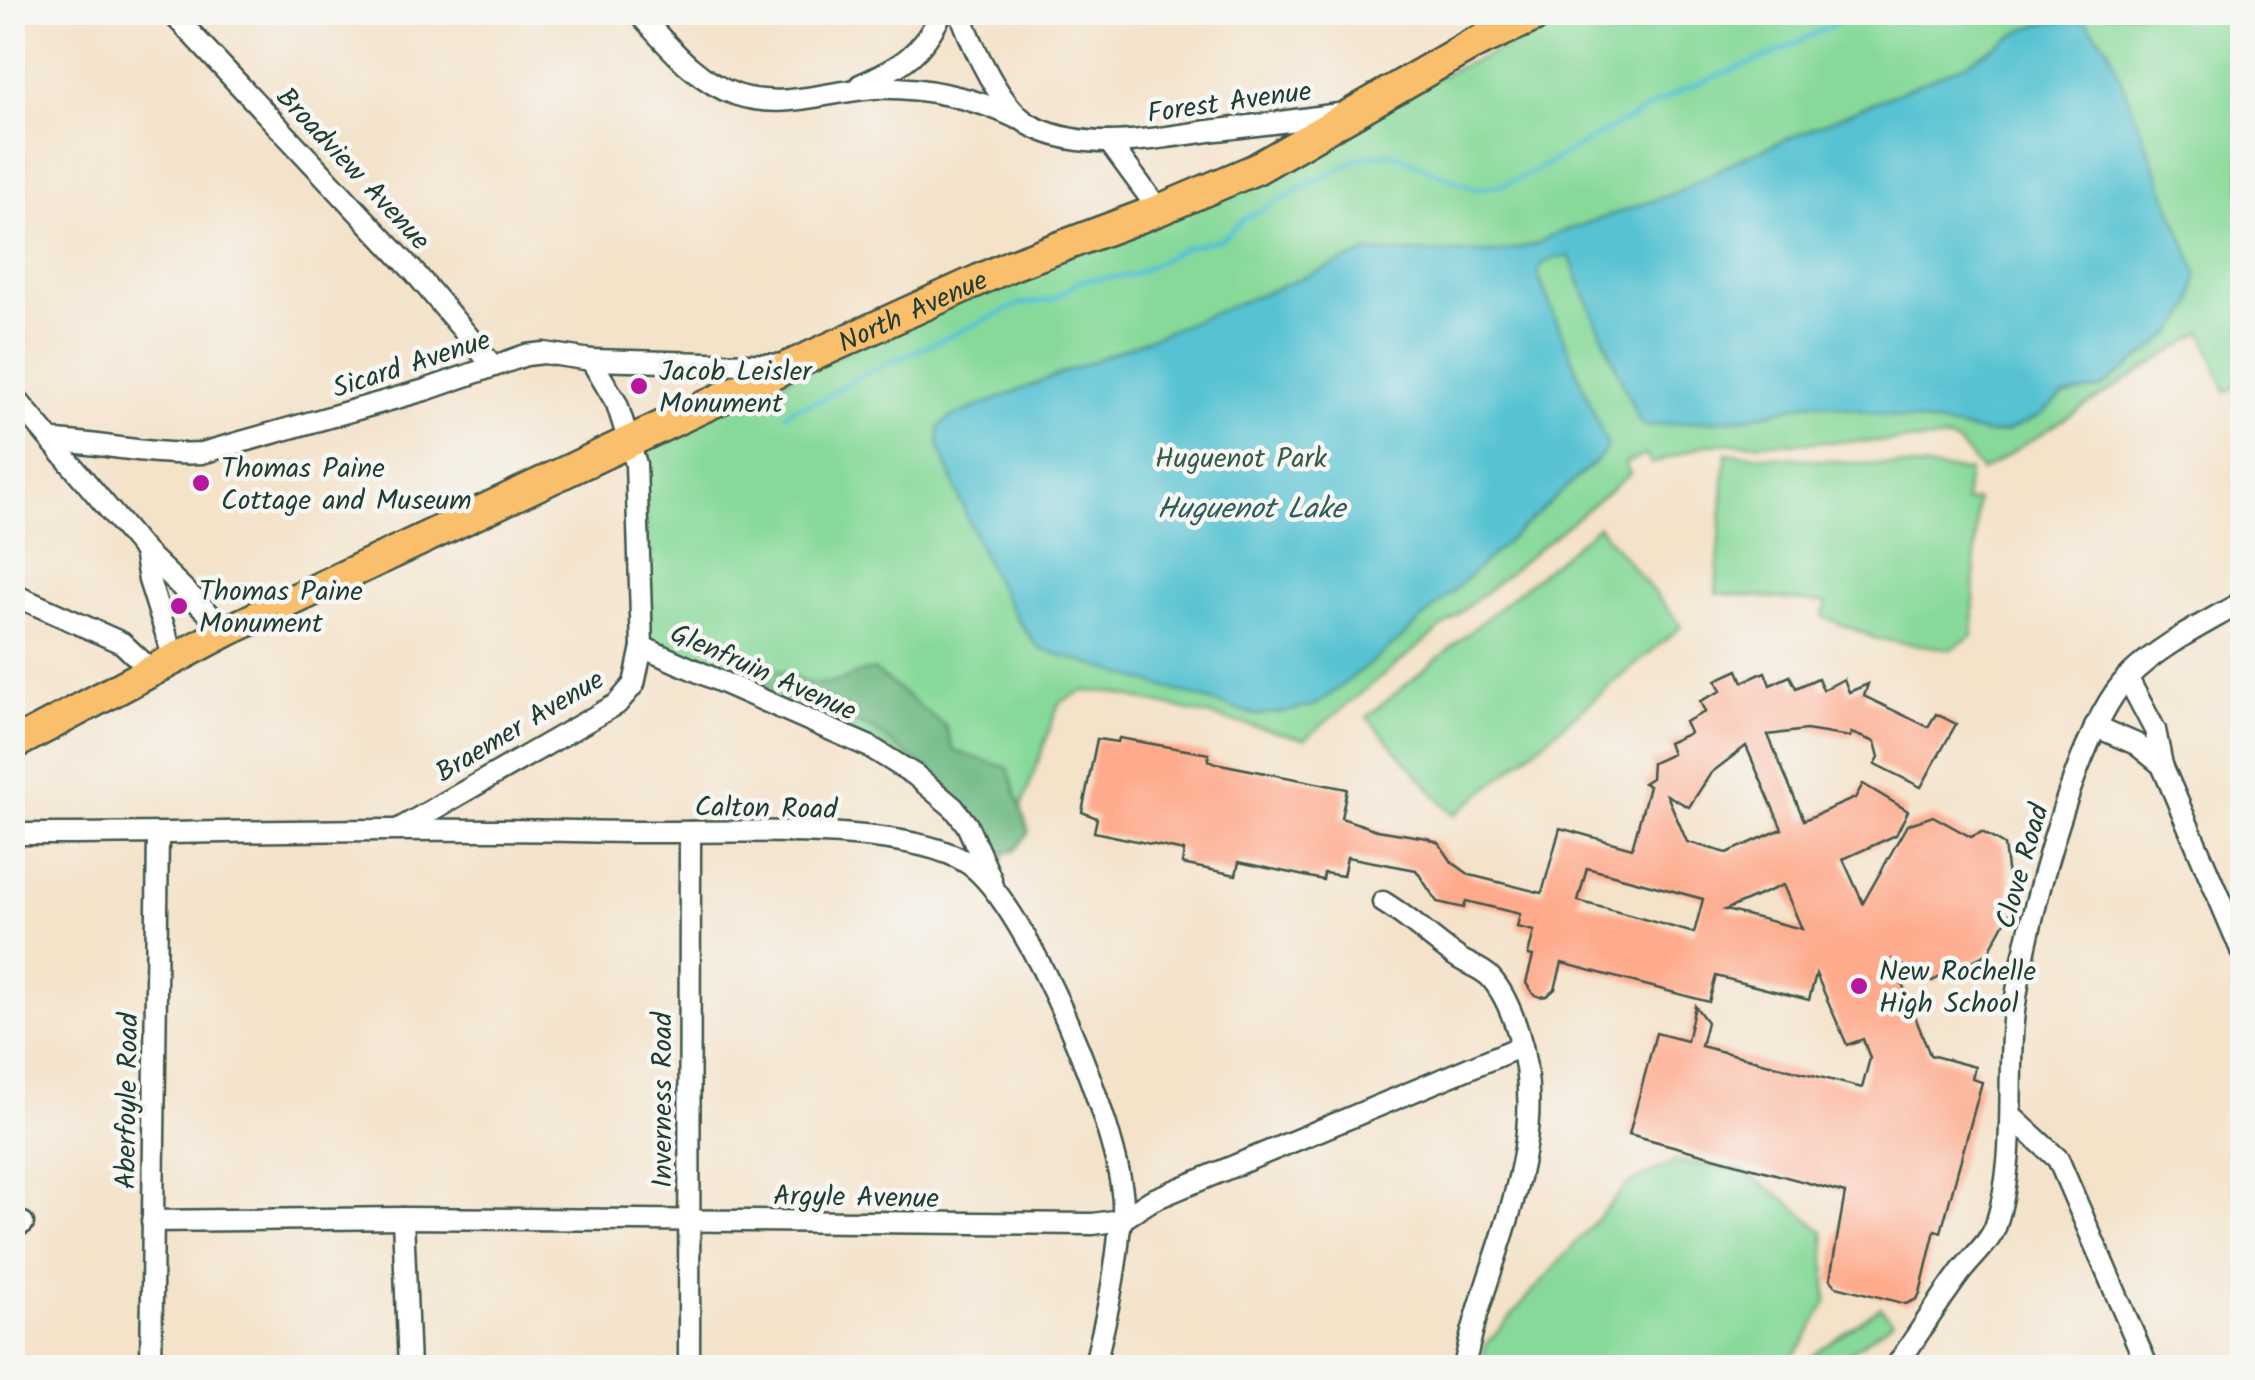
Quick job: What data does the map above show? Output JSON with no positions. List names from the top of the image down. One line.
{"streets":{"main road":["North Avenue"],"street":["Forest Avenue","Broadview Avenue","Sicard Avenue","Glenfruin Avenue","Braemer Avenue","Calton Road","Clove Road","Inverness Road","Aberfoyle Road","Argyle Avenue"]},"crossings":[["Forest Avenue","North Avenue"],["Broadview Avenue","Sicard Avenue"],["North Avenue","Sicard Avenue"],["North Avenue","Glenfruin Avenue"],["Glenfruin Avenue","Braemer Avenue"],["Glenfruin Avenue","Calton Road"],["Braemer Avenue","Calton Road"],["Calton Road","Inverness Road"],["Calton Road","Aberfoyle Road"],["Calton Road","Argyle Avenue"],["Inverness Road","Argyle Avenue"],["Aberfoyle Road","Argyle Avenue"]],"water":["Huguenot Lake"],"parks":["Huguenot Park"],"places":["Jacob Leisler Monument","Thomas Paine Cottage and Museum","Thomas Paine Monument","New Rochelle High School"]}
